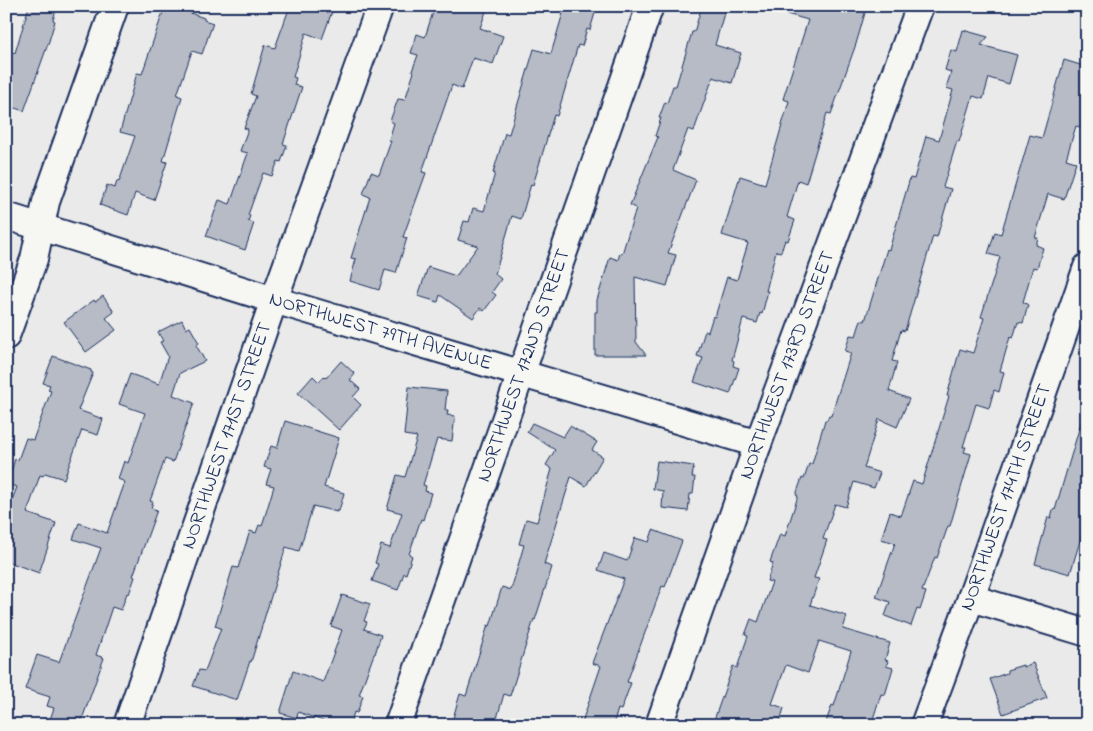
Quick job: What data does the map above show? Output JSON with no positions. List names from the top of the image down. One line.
{"streets":{"street":["NORTHWEST 79TH AVENUE","NORTHWEST 173RD STREET","NORTHWEST 172ND STREET","NORTHWEST 171ST STREET","NORTHWEST 174TH STREET"]},"crossings":[["NORTHWEST 79TH AVENUE","NORTHWEST 173RD STREET"],["NORTHWEST 79TH AVENUE","NORTHWEST 172ND STREET"],["NORTHWEST 79TH AVENUE","NORTHWEST 171ST STREET"]]}
